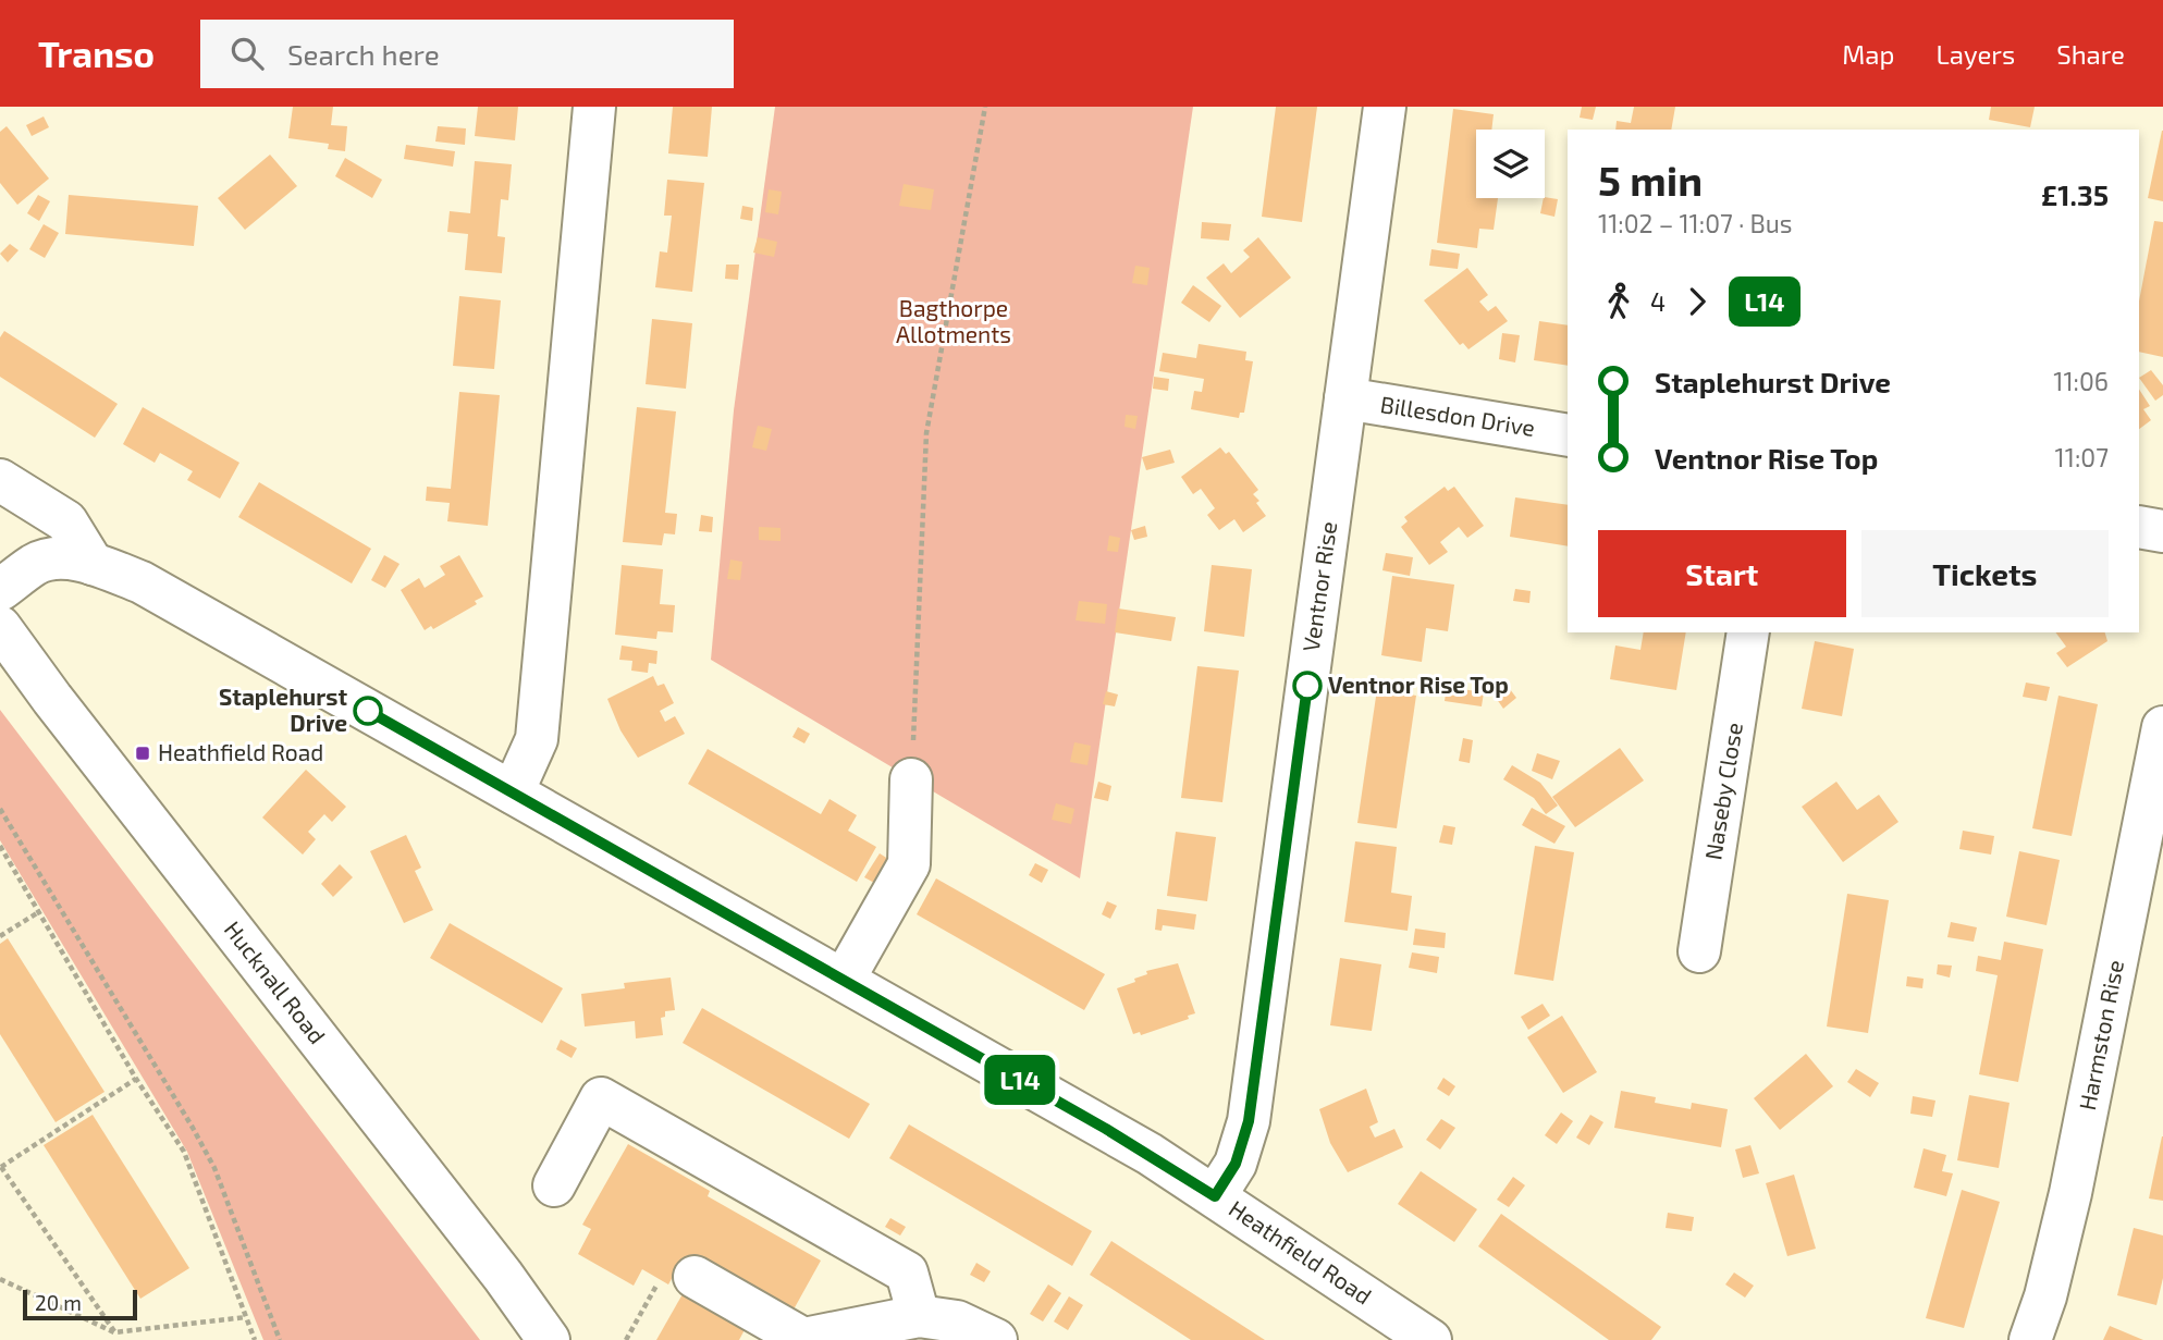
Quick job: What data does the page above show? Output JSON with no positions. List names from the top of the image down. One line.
{"streets":{"street":["Billesdon Drive","Ventnor Rise","Naseby Close","Hucknall Road","Harmston Rise","Heathfield Road"]},"crossings":[["Billesdon Drive","Ventnor Rise"],["Ventnor Rise","Heathfield Road"]],"parks":["Bagthorpe Allotments"],"places":{"other":["Ventnor Rise Top","Staplehurst Drive"],"transit":["Heathfield Road"]},"lines":["bus line L14"],"scale_bar":"20 m","page":{"header":"Transo","search":"Search here","nav":["Map","Layers","Share"],"on_map":"L14","heading":["5 min","11:02 – 11:07 · Bus","£1.35"],"legs":["4","L14"],"list":[{"name":"Staplehurst Drive","value":"11:06"},{"name":"Ventnor Rise Top","value":"11:07"}],"buttons":["Start","Tickets"],"scale":"20 m"}}
